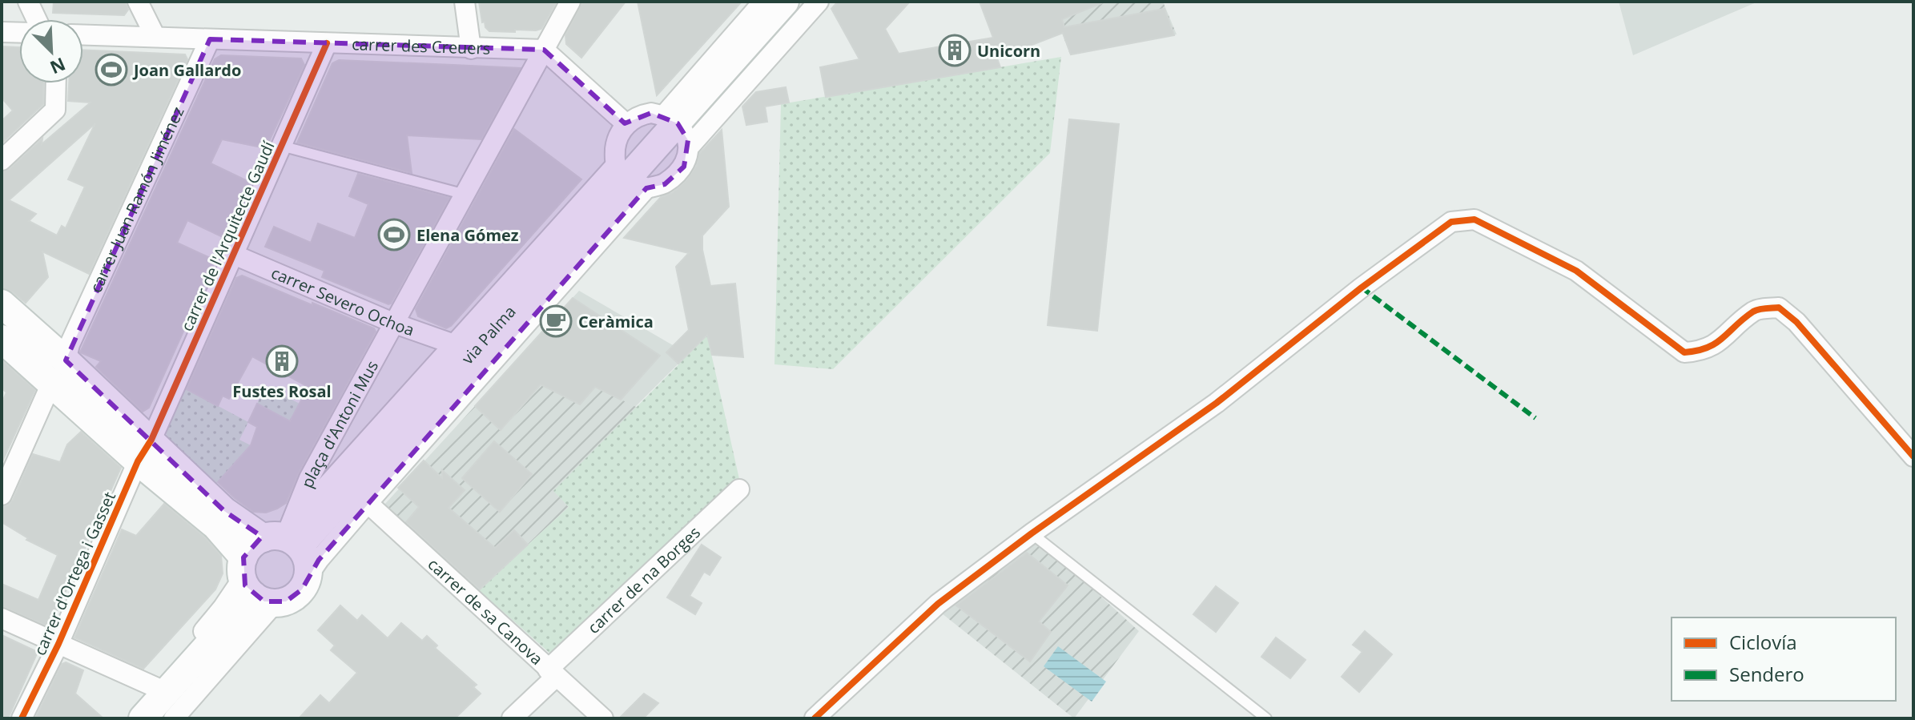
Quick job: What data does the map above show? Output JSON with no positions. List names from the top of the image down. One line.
{"streets":{"main road":["via Palma"],"street":["carrer des Creuers","carrer Juan Ramón Jiménez","carrer de l'Arquitecte Gaudí","carrer Severo Ochoa","plaça d'Antoni Mus","carrer d'Ortega i Gasset","carrer de na Borges","carrer de sa Canova"]},"crossings":[["carrer des Creuers","carrer Juan Ramón Jiménez"],["carrer des Creuers","carrer de l'Arquitecte Gaudí"],["carrer des Creuers","plaça d'Antoni Mus"],["carrer de l'Arquitecte Gaudí","carrer Severo Ochoa"],["carrer de l'Arquitecte Gaudí","carrer d'Ortega i Gasset"],["carrer Severo Ochoa","via Palma"],["carrer Severo Ochoa","plaça d'Antoni Mus"],["via Palma","plaça d'Antoni Mus"],["via Palma","carrer de sa Canova"],["carrer de na Borges","carrer de sa Canova"]],"places":{"building":["Unicorn","Fustes Rosal"],"sports":["Joan Gallardo","Elena Gómez"],"cafe":["Ceràmica"]},"legend":["Ciclovía","Sendero"],"north":"bottom right"}
